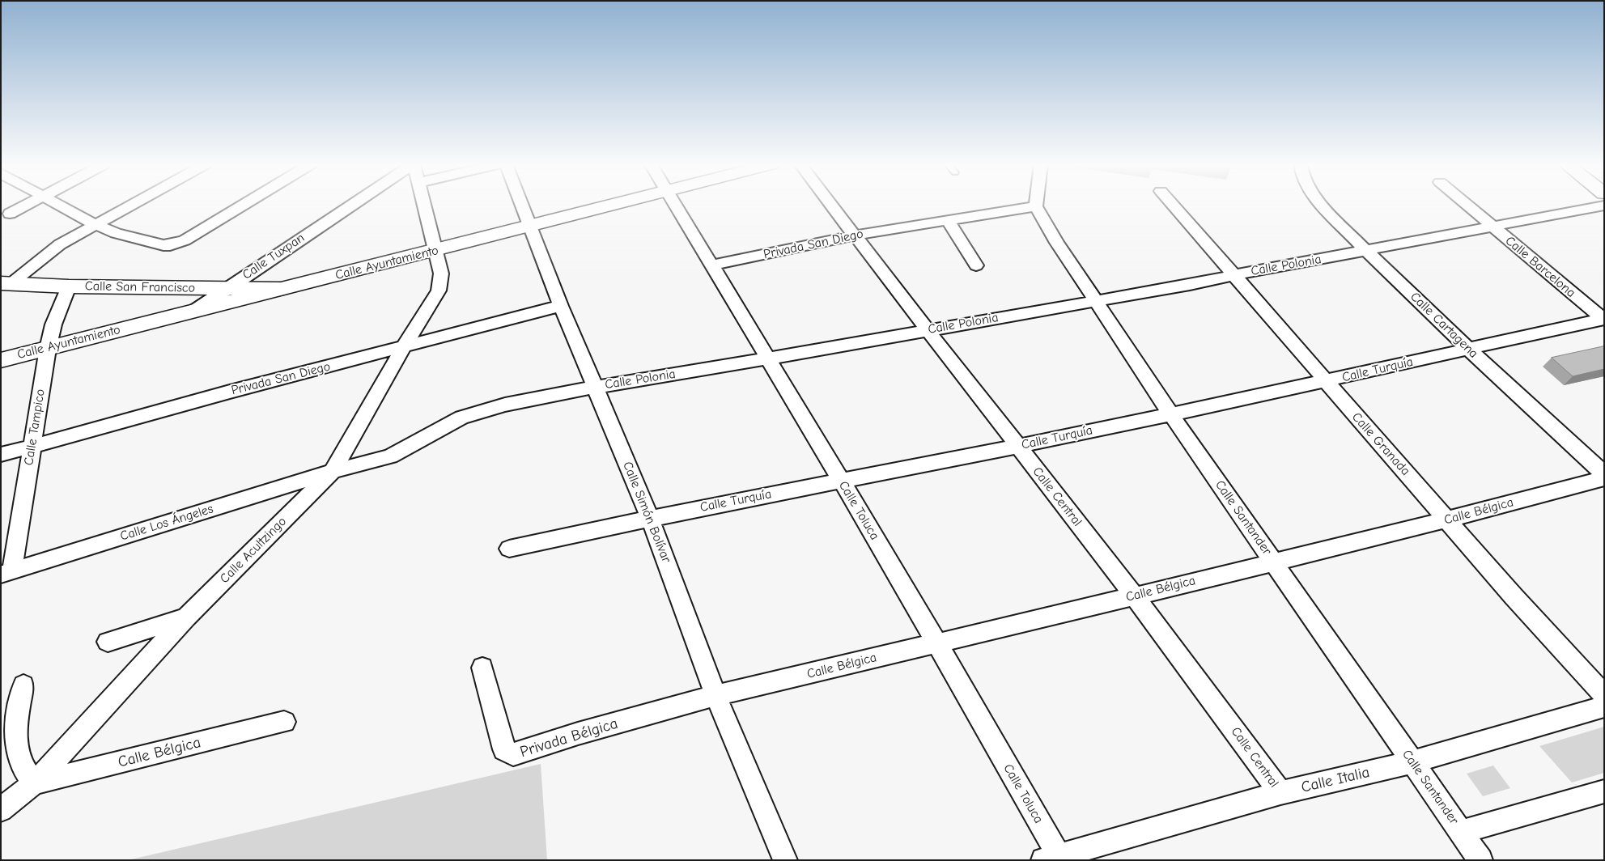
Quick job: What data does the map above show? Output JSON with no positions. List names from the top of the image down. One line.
{"streets":{"main road":["Calle Ayuntamiento","Calle San Francisco"],"street":["Privada San Diego","Calle Tuxpan","Calle Polonia","Calle Barcelona","Calle Cartagena","Calle Turquía","Calle Tampico","Calle Granada","Calle Central","Calle Toluca","Calle Bélgica","Calle Simón Bolívar","Calle Santander","Calle Los Ángeles","Calle Acultzingo","Privada Bélgica","Calle Italia"]},"crossings":[["Privada San Diego","Calle Tampico"],["Privada San Diego","Calle Central"],["Privada San Diego","Calle Toluca"],["Privada San Diego","Calle Simón Bolívar"],["Privada San Diego","Calle Santander"],["Privada San Diego","Calle Acultzingo"],["Calle Tuxpan","Calle Ayuntamiento"],["Calle Tuxpan","Calle San Francisco"],["Calle Ayuntamiento","Calle San Francisco"],["Calle Ayuntamiento","Calle Tampico"],["Calle Ayuntamiento","Calle Simón Bolívar"],["Calle Ayuntamiento","Calle Acultzingo"],["Calle Polonia","Calle Barcelona"],["Calle Polonia","Calle Cartagena"],["Calle Polonia","Calle Granada"],["Calle Polonia","Calle Central"],["Calle Polonia","Calle Toluca"],["Calle Polonia","Calle Simón Bolívar"],["Calle Polonia","Calle Santander"],["Calle Polonia","Calle Los Ángeles"],["Calle Polonia","Calle Acultzingo"],["Calle Barcelona","Calle Turquía"],["Calle San Francisco","Calle Tampico"],["Calle Cartagena","Calle Turquía"],["Calle Turquía","Calle Granada"],["Calle Turquía","Calle Central"],["Calle Turquía","Calle Toluca"],["Calle Turquía","Calle Simón Bolívar"],["Calle Turquía","Calle Santander"],["Calle Tampico","Calle Los Ángeles"],["Calle Granada","Calle Bélgica"],["Calle Central","Calle Bélgica"],["Calle Central","Calle Italia"],["Calle Toluca","Calle Bélgica"],["Calle Toluca","Calle Italia"],["Calle Bélgica","Calle Simón Bolívar"],["Calle Bélgica","Calle Santander"],["Calle Bélgica","Calle Acultzingo"],["Calle Bélgica","Privada Bélgica"],["Calle Simón Bolívar","Privada Bélgica"],["Calle Santander","Calle Italia"],["Calle Los Ángeles","Calle Acultzingo"]]}
